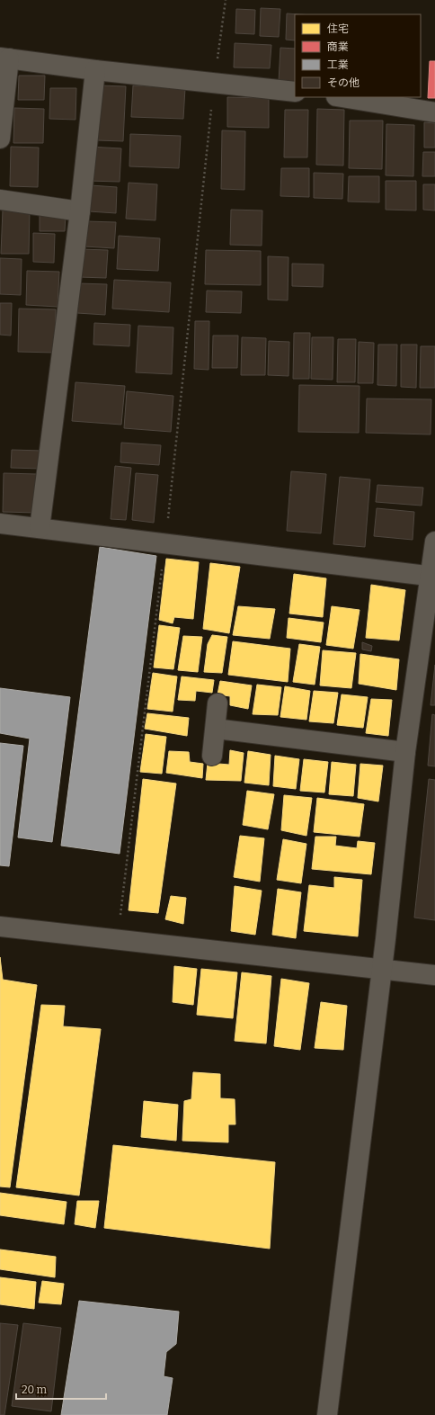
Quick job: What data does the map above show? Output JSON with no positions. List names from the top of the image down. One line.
{"legend":["住宅","商業","工業","その他"],"scale_bar":"20 m"}
